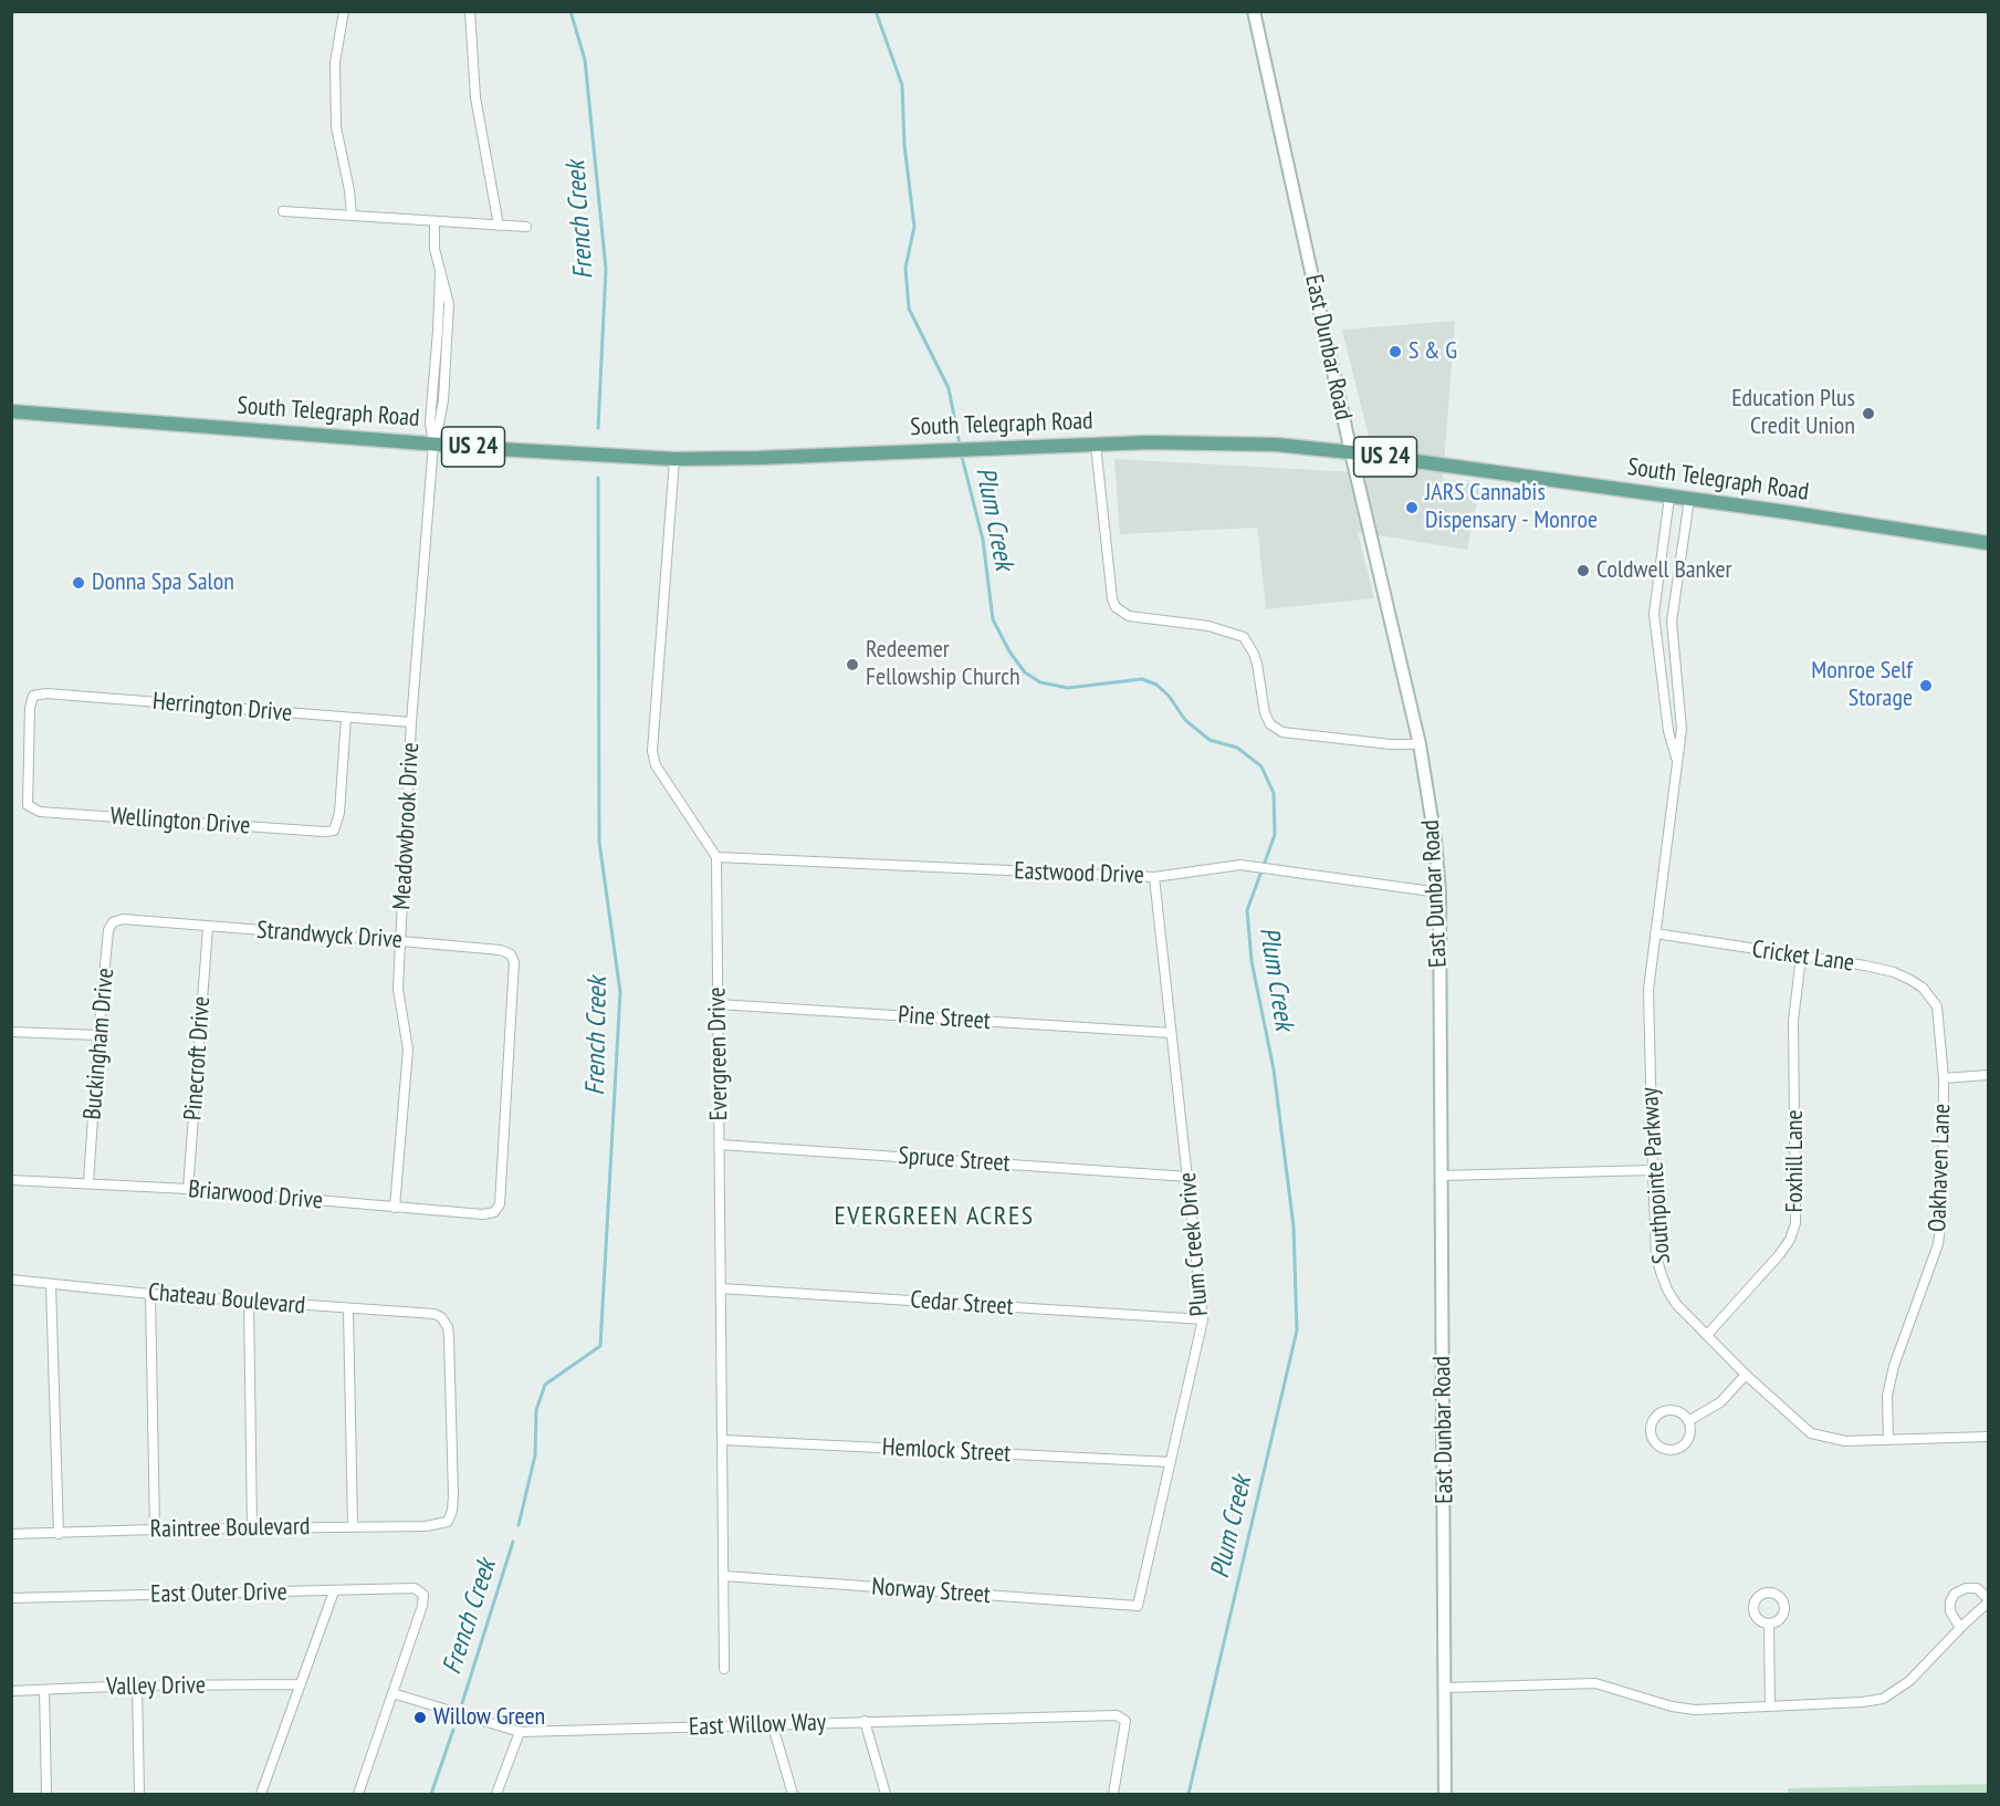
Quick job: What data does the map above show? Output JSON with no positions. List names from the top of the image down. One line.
{"streets":{"main road":["South Telegraph Road","US 24"],"street":["East Dunbar Road","Herrington Drive","Wellington Drive","Meadowbrook Drive","Eastwood Drive","Strandwyck Drive","Cricket Lane","Pine Street","Buckingham Drive","Evergreen Drive","Pinecroft Drive","Spruce Street","Foxhill Lane","Oakhaven Lane","Southpointe Parkway","Briarwood Drive","Plum Creek Drive","Chateau Boulevard","Cedar Street","Hemlock Street","Raintree Boulevard","Norway Street","East Outer Drive","Valley Drive","East Willow Way"]},"crossings":[["East Dunbar Road","South Telegraph Road"],["East Dunbar Road","Eastwood Drive"],["South Telegraph Road","Meadowbrook Drive"],["South Telegraph Road","Southpointe Parkway"],["Herrington Drive","Wellington Drive"],["Herrington Drive","Meadowbrook Drive"],["Meadowbrook Drive","Strandwyck Drive"],["Meadowbrook Drive","Briarwood Drive"],["Eastwood Drive","Evergreen Drive"],["Eastwood Drive","Plum Creek Drive"],["Strandwyck Drive","Buckingham Drive"],["Strandwyck Drive","Pinecroft Drive"],["Strandwyck Drive","Briarwood Drive"],["Cricket Lane","Foxhill Lane"],["Cricket Lane","Oakhaven Lane"],["Cricket Lane","Southpointe Parkway"],["Pine Street","Evergreen Drive"],["Pine Street","Plum Creek Drive"],["Buckingham Drive","Briarwood Drive"],["Evergreen Drive","Spruce Street"],["Evergreen Drive","Cedar Street"],["Evergreen Drive","Hemlock Street"],["Evergreen Drive","Norway Street"],["Pinecroft Drive","Briarwood Drive"],["Spruce Street","Plum Creek Drive"],["Foxhill Lane","Southpointe Parkway"],["Oakhaven Lane","Southpointe Parkway"],["Plum Creek Drive","Cedar Street"],["Plum Creek Drive","Hemlock Street"],["Plum Creek Drive","Norway Street"],["Chateau Boulevard","Raintree Boulevard"],["East Outer Drive","East Willow Way"]],"districts":["EVERGREEN ACRES"],"water":["French Creek","Plum Creek"],"places":["S & G","Education Plus Credit Union","JARS Cannabis Dispensary - Monroe","Coldwell Banker","Donna Spa Salon","Redeemer Fellowship Church","Monroe Self Storage","Willow Green"]}
